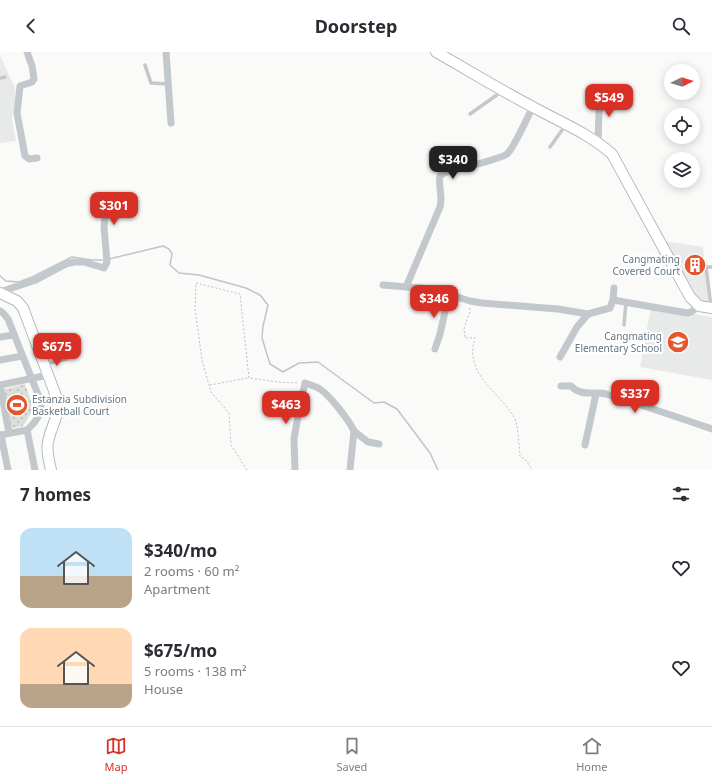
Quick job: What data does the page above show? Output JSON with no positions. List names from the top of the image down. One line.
{"places":{"building":["Cangmating Covered Court"],"school or university":["Cangmating Elementary School"],"sports":["Estanzia Subdivision Basketball Court"]},"north":"right","page":{"header":"Doorstep","price":["$549","$340","$301","$346","$675","$337","$463"],"heading":"7 homes","list":[{"name":"$340/mo","note":"2 rooms · 60 m² · Apartment"},{"name":"$675/mo","note":"5 rooms · 138 m² · House"}],"tabs":["Map","Saved","Home"]}}
